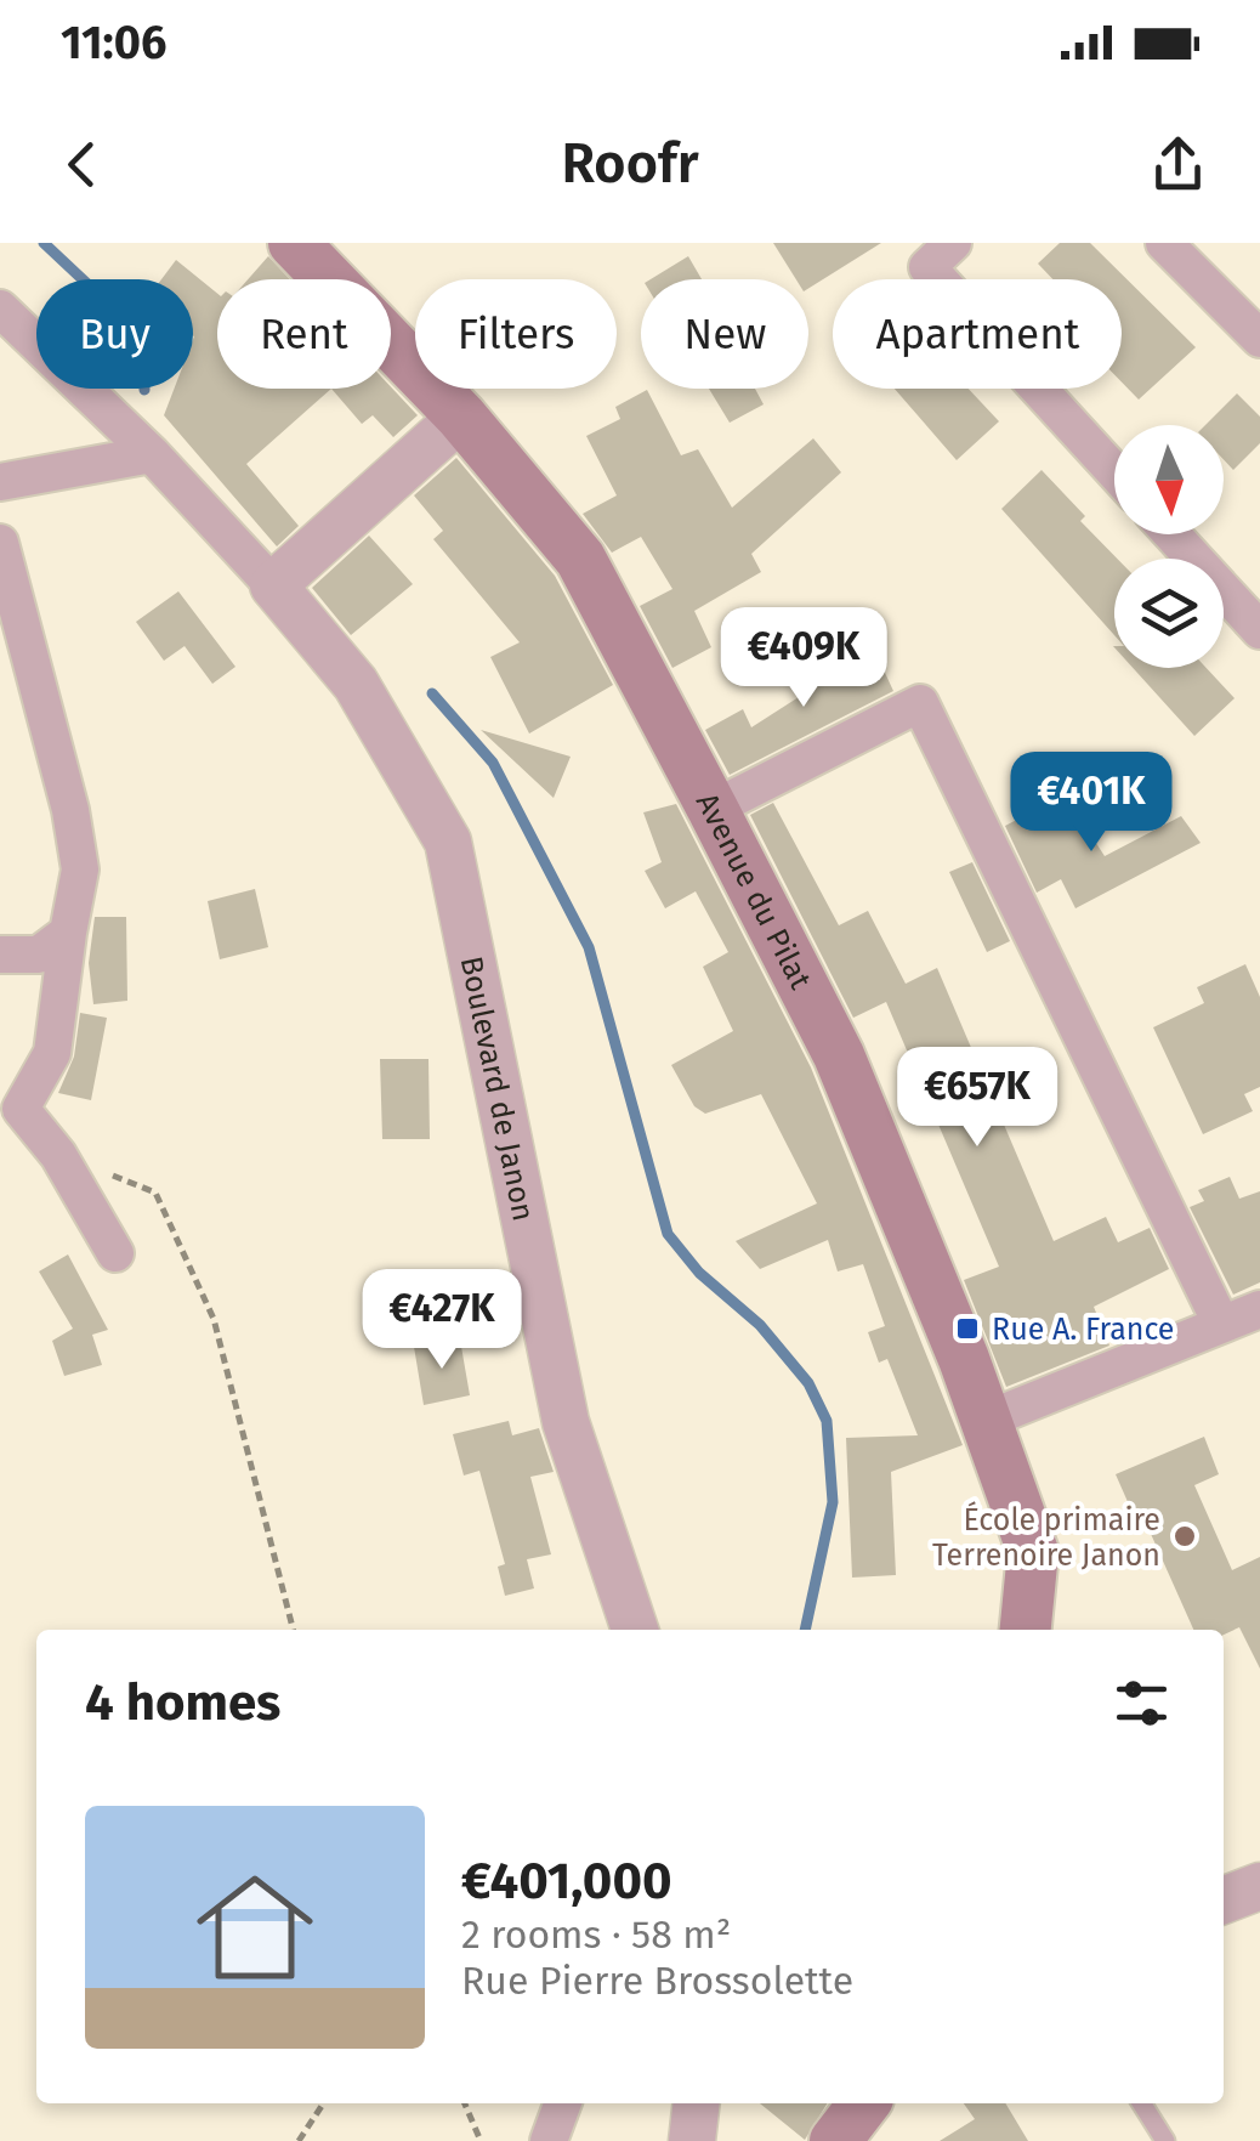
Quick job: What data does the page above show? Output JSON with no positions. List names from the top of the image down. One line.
{"streets":{"main road":["Avenue du Pilat"],"street":["Boulevard de Janon"]},"places":{"transit":["Rue A. France"],"other":["École primaire Terrenoire Janon"]},"north":"bottom","page":{"status":"11:06","header":"Roofr","chip":["Buy","Rent","Filters","New","Apartment"],"price":["€409K","€401K","€657K","€427K"],"heading":"4 homes","list":[{"name":"€401,000","note":"2 rooms · 58 m² · Rue Pierre Brossolette"}]}}
